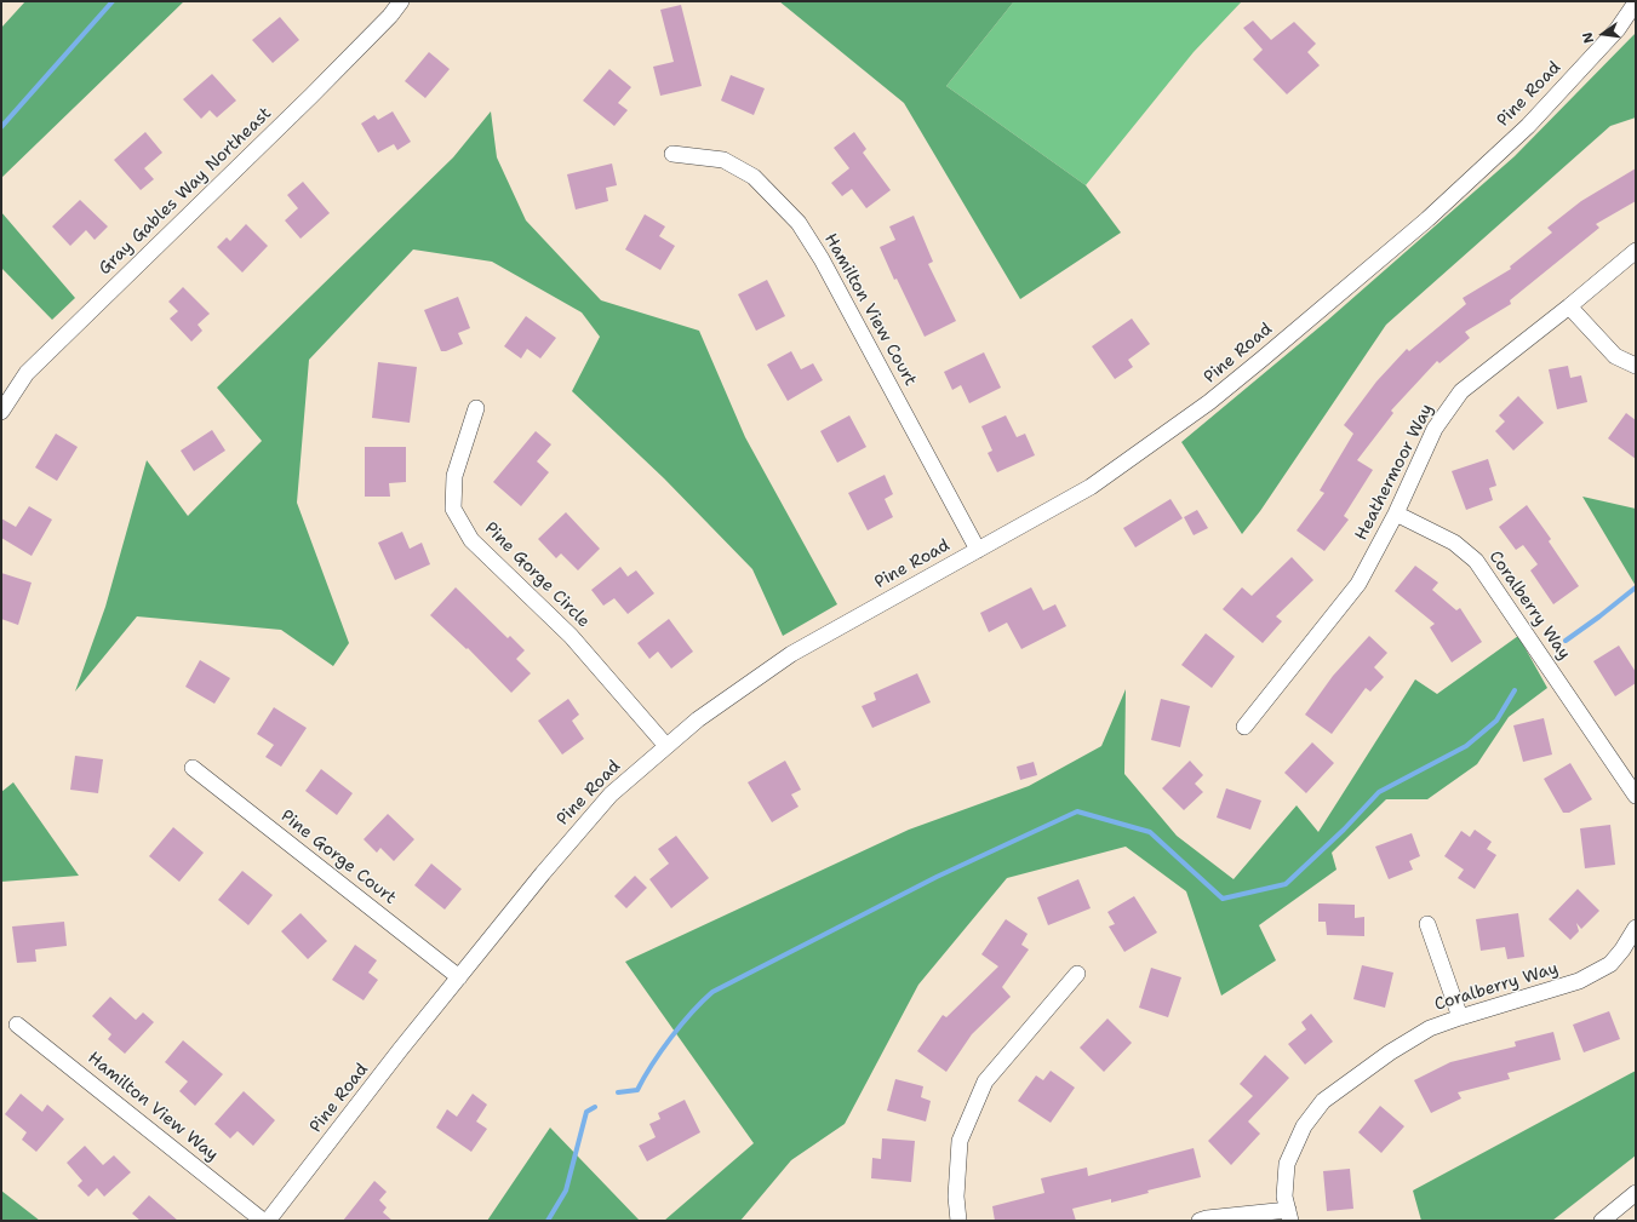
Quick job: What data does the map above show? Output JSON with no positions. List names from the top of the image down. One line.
{"streets":{"street":["Pine Road","Gray Gables Way Northeast","Hamilton View Court","Heathermoor Way","Pine Gorge Circle","Coralberry Way","Pine Gorge Court","Hamilton View Way"]},"crossings":[["Pine Road","Hamilton View Court"],["Pine Road","Pine Gorge Circle"],["Pine Road","Pine Gorge Court"],["Heathermoor Way","Coralberry Way"]],"north":"left"}
